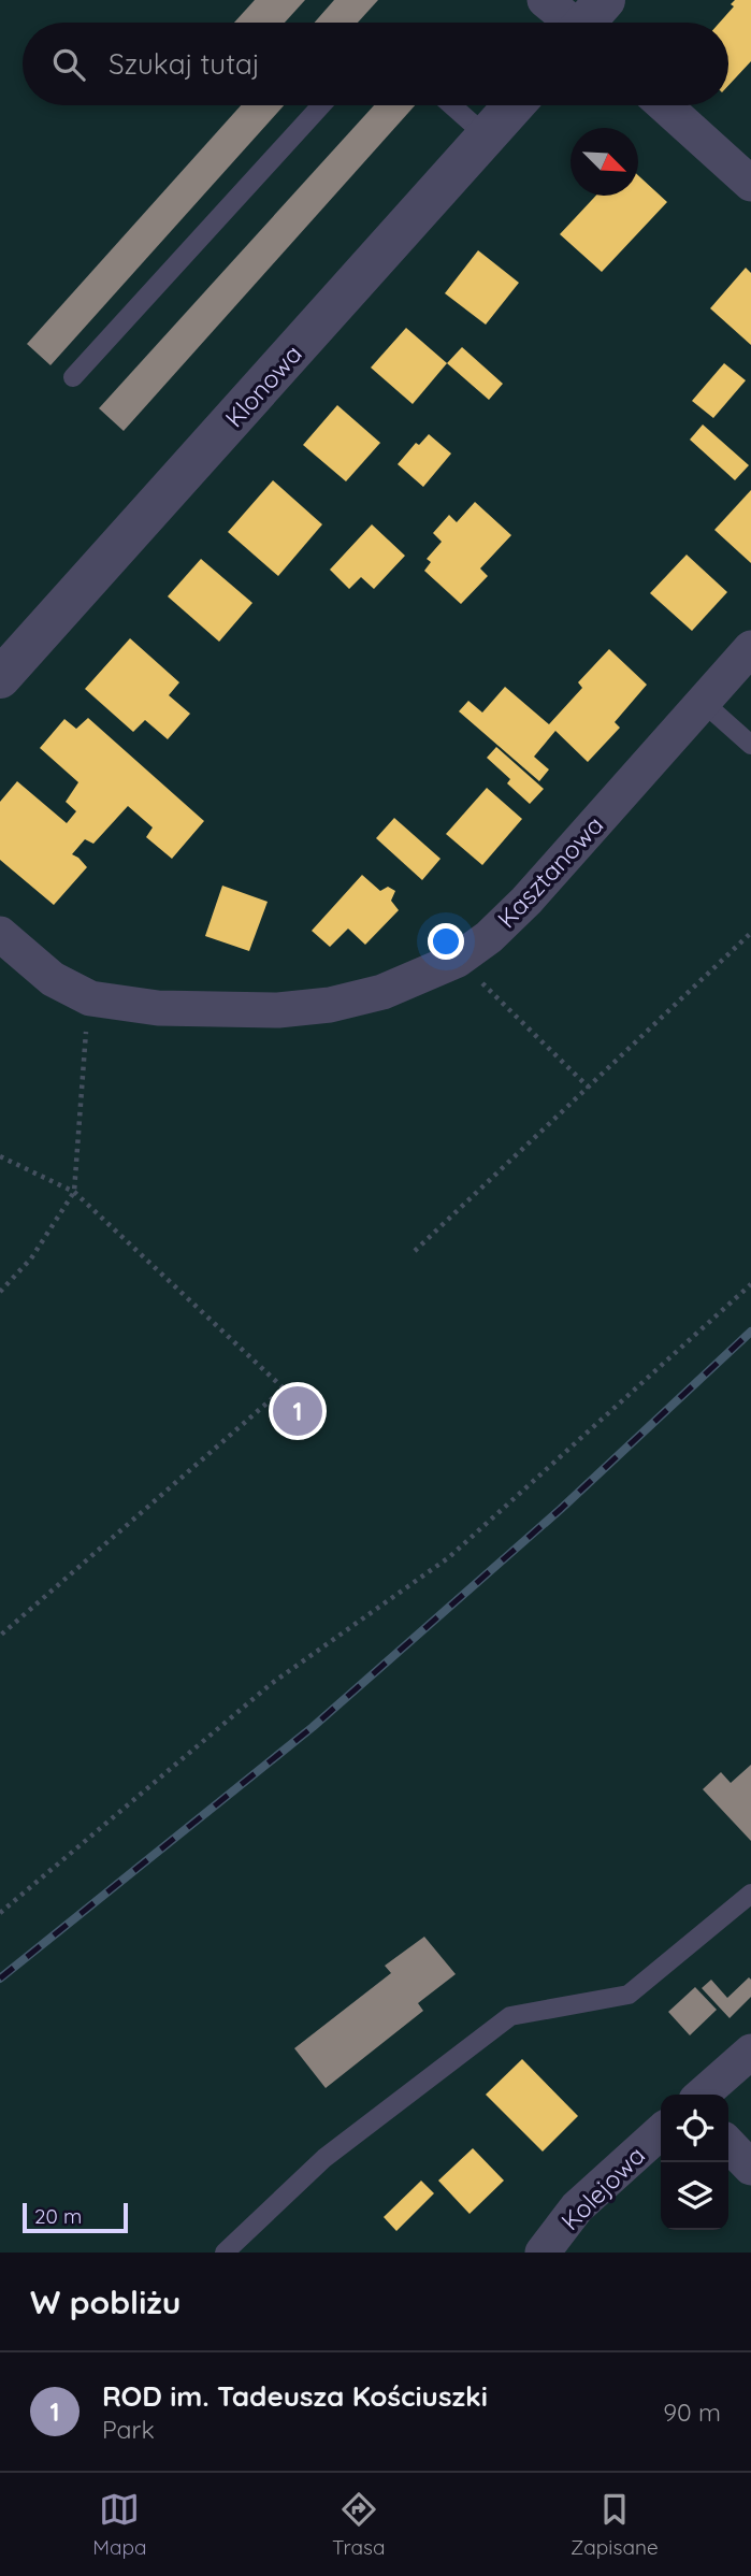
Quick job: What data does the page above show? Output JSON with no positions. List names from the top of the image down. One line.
{"streets":{"street":["Klonowa","Kasztanowa","Kolejowa"]},"scale_bar":"20 m","north":"bottom right","page":{"search":"Szukaj tutaj","pins":"1","scale":"20 m","heading":"W pobliżu","list":[{"mark":"1","name":"ROD im. Tadeusza Kościuszki","note":"Park","value":"90 m"}],"nav":["Mapa","Trasa","Zapisane"]}}
